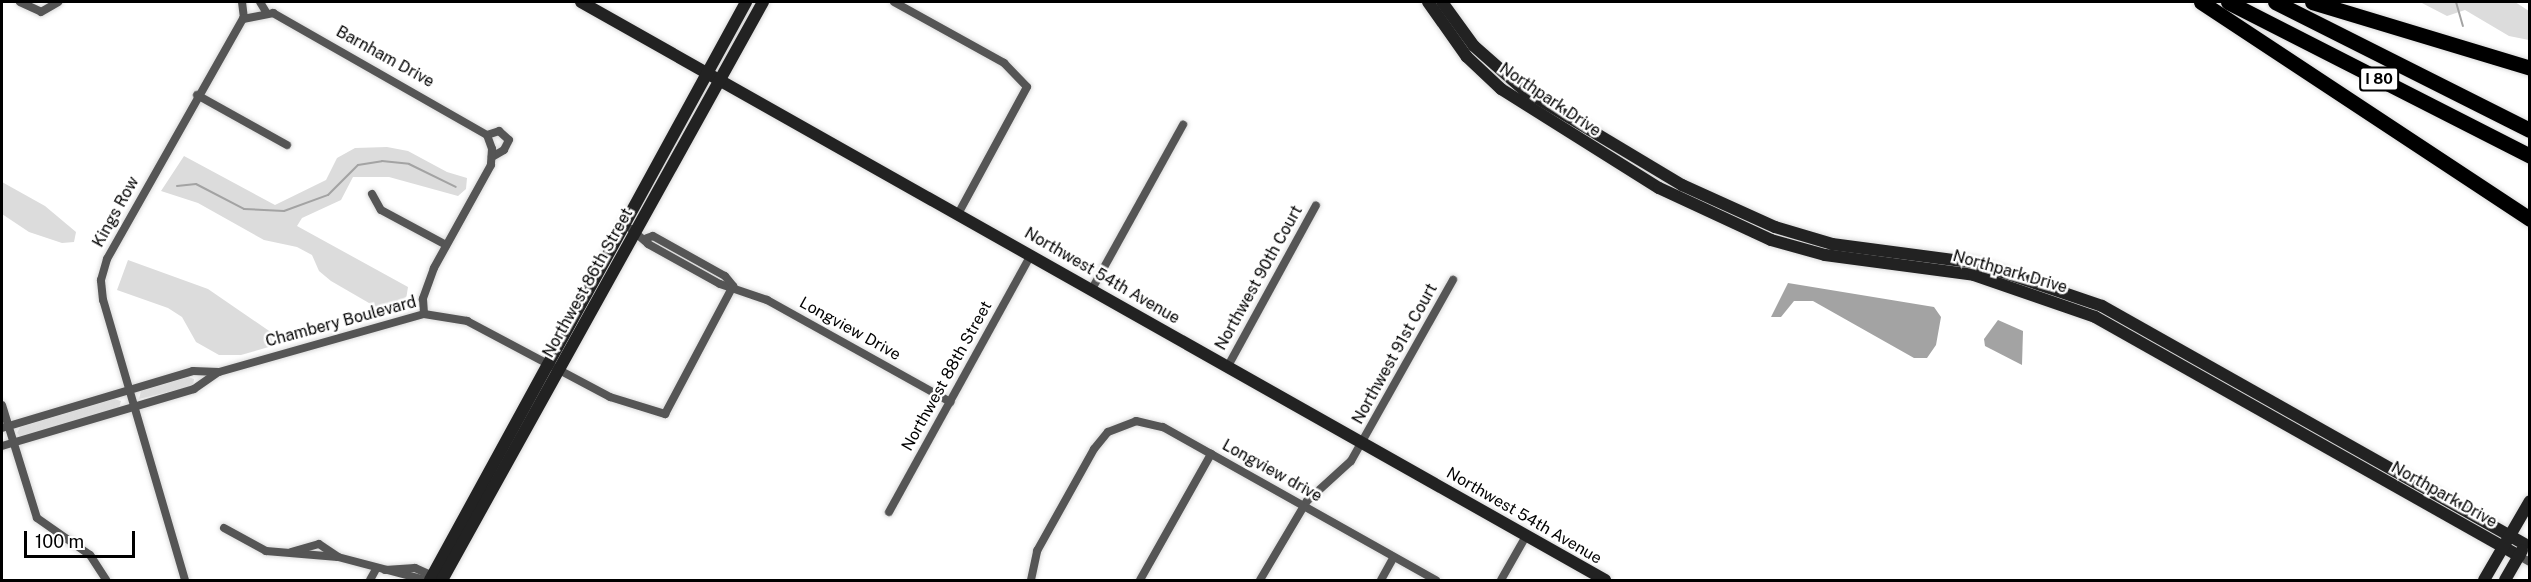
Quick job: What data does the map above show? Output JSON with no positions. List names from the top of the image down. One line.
{"streets":{"highway":["I 80"],"street":["Barnham Drive","Northpark Drive","Kings Row","Northwest 54th Avenue","Northwest 90th Court","Northwest 86th Street","Chambery Boulevard","Longview Drive","Northwest 91st Court","Northwest 88th Street","Longview drive"]},"crossings":[["Kings Row","Chambery Boulevard"],["Northwest 54th Avenue","Northwest 90th Court"],["Northwest 54th Avenue","Northwest 86th Street"],["Northwest 54th Avenue","Northwest 91st Court"],["Northwest 54th Avenue","Northwest 88th Street"],["Northwest 86th Street","Chambery Boulevard"],["Northwest 86th Street","Longview Drive"],["Chambery Boulevard","Longview Drive"],["Longview Drive","Northwest 88th Street"],["Northwest 91st Court","Longview drive"]],"scale_bar":"100 m"}
